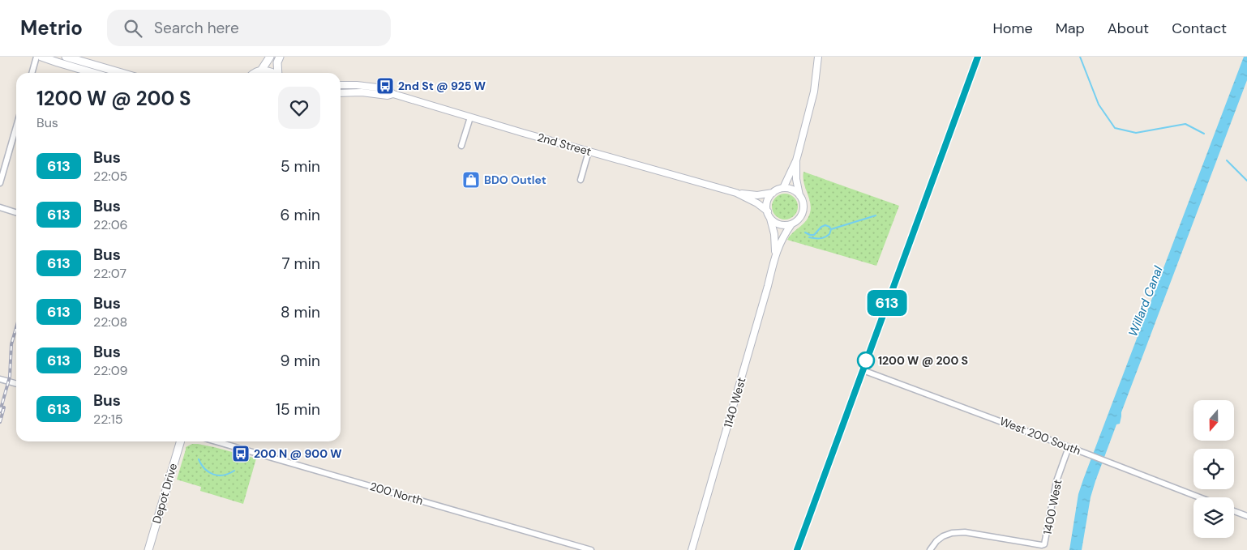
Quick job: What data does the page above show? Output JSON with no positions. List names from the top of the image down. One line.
{"streets":{"main road":["Depot Drive"],"street":["2nd Street","1140 West","West 200 South","200 North","1400 West"]},"crossings":[["2nd Street","1140 West"],["West 200 South","1400 West"]],"water":["Willard Canal"],"places":{"bus stop":["2nd St @ 925 W","200 N @ 900 W"],"shop":["BDO Outlet"],"other":["1200 W @ 200 S"]},"lines":["bus line 613"],"north":"bottom","page":{"header":"Metrio","search":"Search here","nav":["Home","Map","About","Contact"],"on_map":"613","heading":["1200 W @ 200 S","Bus"],"list":[{"mark":"613","name":"Bus","note":"22:05","value":"5 min"},{"mark":"613","name":"Bus","note":"22:06","value":"6 min"},{"mark":"613","name":"Bus","note":"22:07","value":"7 min"},{"mark":"613","name":"Bus","note":"22:08","value":"8 min"},{"mark":"613","name":"Bus","note":"22:09","value":"9 min"},{"mark":"613","name":"Bus","note":"22:15","value":"15 min"}]}}
